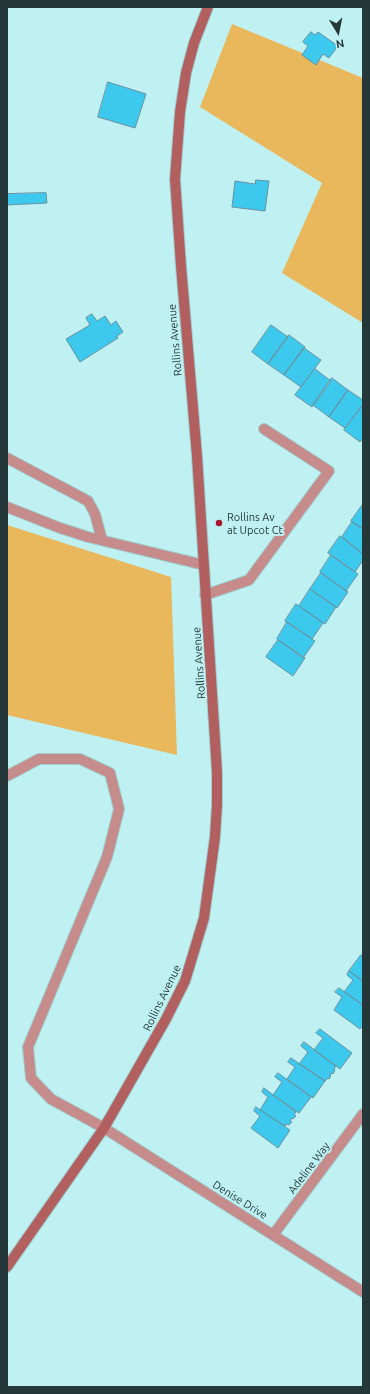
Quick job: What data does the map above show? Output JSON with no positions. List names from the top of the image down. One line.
{"streets":{"street":["Rollins Avenue","Adeline Way","Denise Drive"]},"crossings":[["Rollins Avenue","Denise Drive"],["Adeline Way","Denise Drive"]],"places":["Rollins Av at Upcot Ct"],"north":"bottom"}
